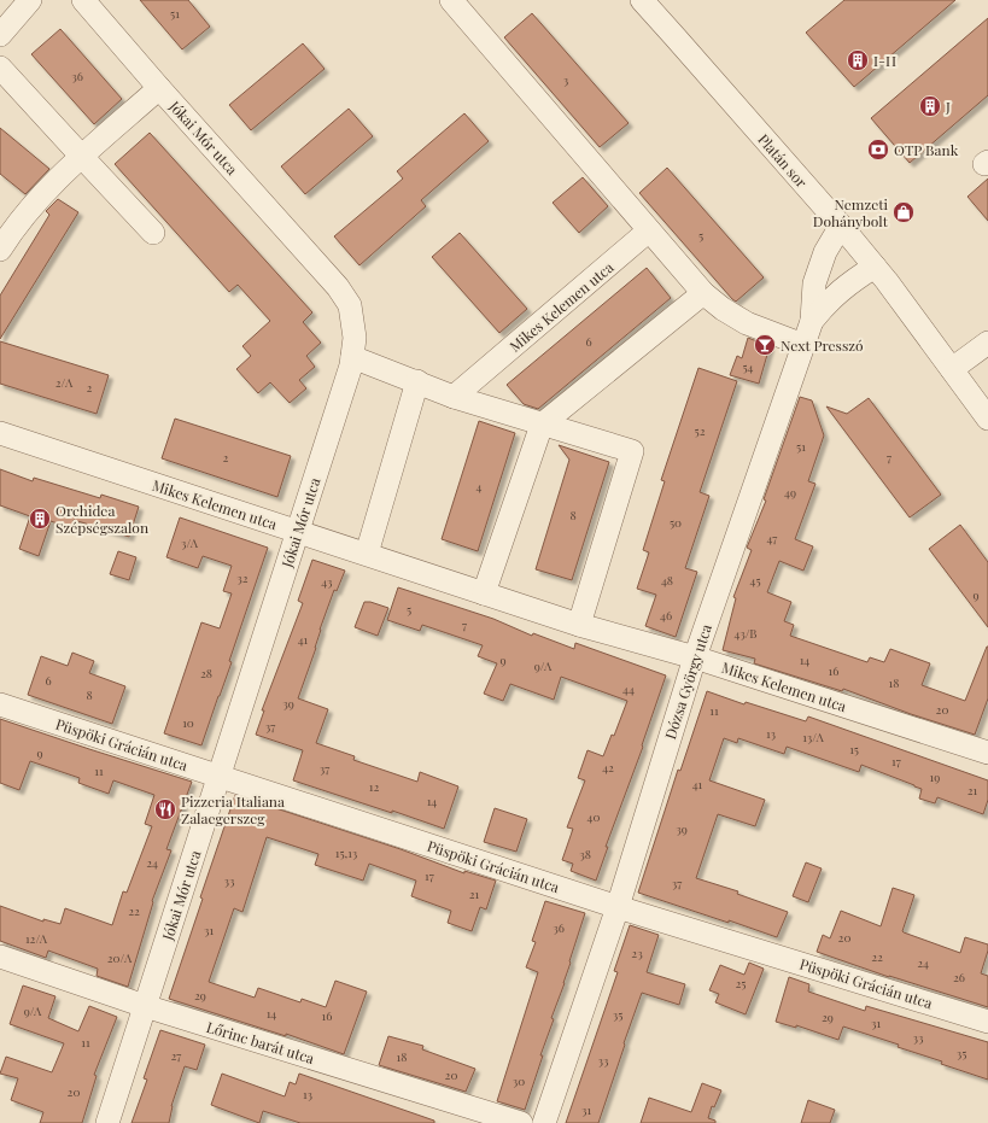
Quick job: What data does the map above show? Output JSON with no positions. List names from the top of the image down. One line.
{"streets":{"street":["Jókai Mór utca","Platán sor","Mikes Kelemen utca","Dózsa György utca","Püspöki Grácián utca","Lőrinc barát utca"]},"crossings":[["Jókai Mór utca","Mikes Kelemen utca"],["Jókai Mór utca","Püspöki Grácián utca"],["Jókai Mór utca","Lőrinc barát utca"],["Platán sor","Dózsa György utca"],["Mikes Kelemen utca","Dózsa György utca"],["Dózsa György utca","Püspöki Grácián utca"]],"places":{"building":["I-H","J","Orchidea Szépségszalon"],"bank":["OTP Bank"],"shop":["Nemzeti Dohánybolt"],"bar":["Next Presszó"],"restaurant":["Pizzeria Italiana Zalaegerszeg"]},"house_numbers":["51","36","3","5","6","54","2/A","2","52","51","2","7","4","49","8","50","47","3/A","32","48","45","43","9","5","46","7","43/B","41","9","14","9/A","16","28","6","18","44","8","39","20","11","10","37","13","13/A","15","9","17","42","37","11","19","41","12","21","14","40","39","15,13","38","24","17","33","37","21","22","36","31","20","12/A","23","22","20/A","24","26","25","29","9/A","14","35","16","29","31","33","11","35","27","18","33","20","30","20","13","31"]}
